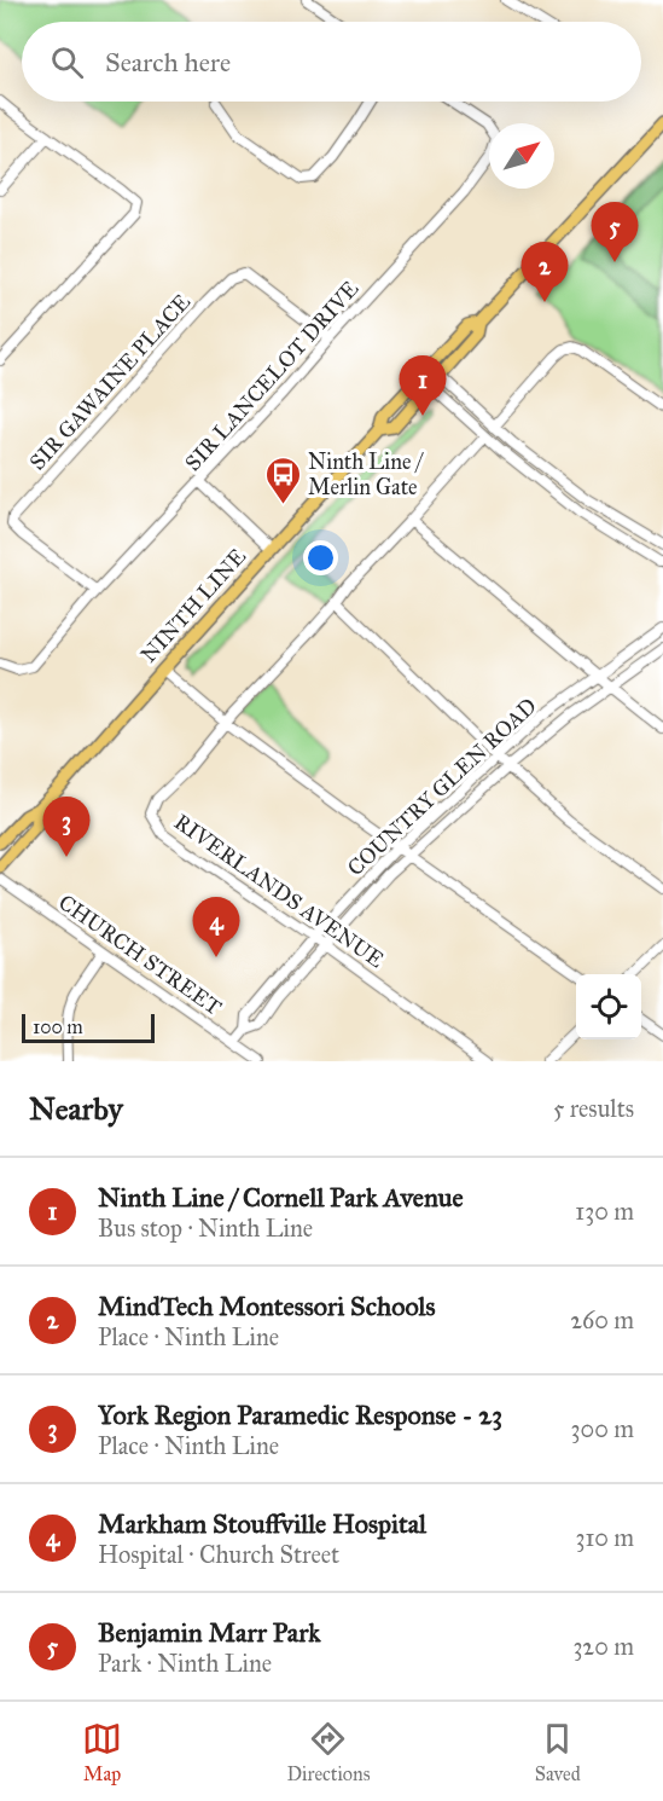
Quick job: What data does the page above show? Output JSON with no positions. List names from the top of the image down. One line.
{"streets":{"main road":["NINTH LINE"],"street":["SIR LANCELOT DRIVE","SIR GAWAINE PLACE","COUNTRY GLEN ROAD","RIVERLANDS AVENUE","CHURCH STREET"]},"crossings":[["SIR LANCELOT DRIVE","SIR GAWAINE PLACE"],["COUNTRY GLEN ROAD","RIVERLANDS AVENUE"],["COUNTRY GLEN ROAD","CHURCH STREET"]],"places":{"bus stop":["Ninth Line / Merlin Gate"]},"scale_bar":"100 m","north":"top right","page":{"search":"Search here","pins":["5","2","1","3","4"],"scale":"100 m","heading":["Nearby","5 results"],"list":[{"mark":"1","name":"Ninth Line / Cornell Park Avenue","note":"Bus stop · Ninth Line","value":"130 m"},{"mark":"2","name":"MindTech Montessori Schools","note":"Place · Ninth Line","value":"260 m"},{"mark":"3","name":"York Region Paramedic Response - 23","note":"Place · Ninth Line","value":"300 m"},{"mark":"4","name":"Markham Stouffville Hospital","note":"Hospital · Church Street","value":"310 m"},{"mark":"5","name":"Benjamin Marr Park","note":"Park · Ninth Line","value":"320 m"}],"nav":["Map","Directions","Saved"]}}
